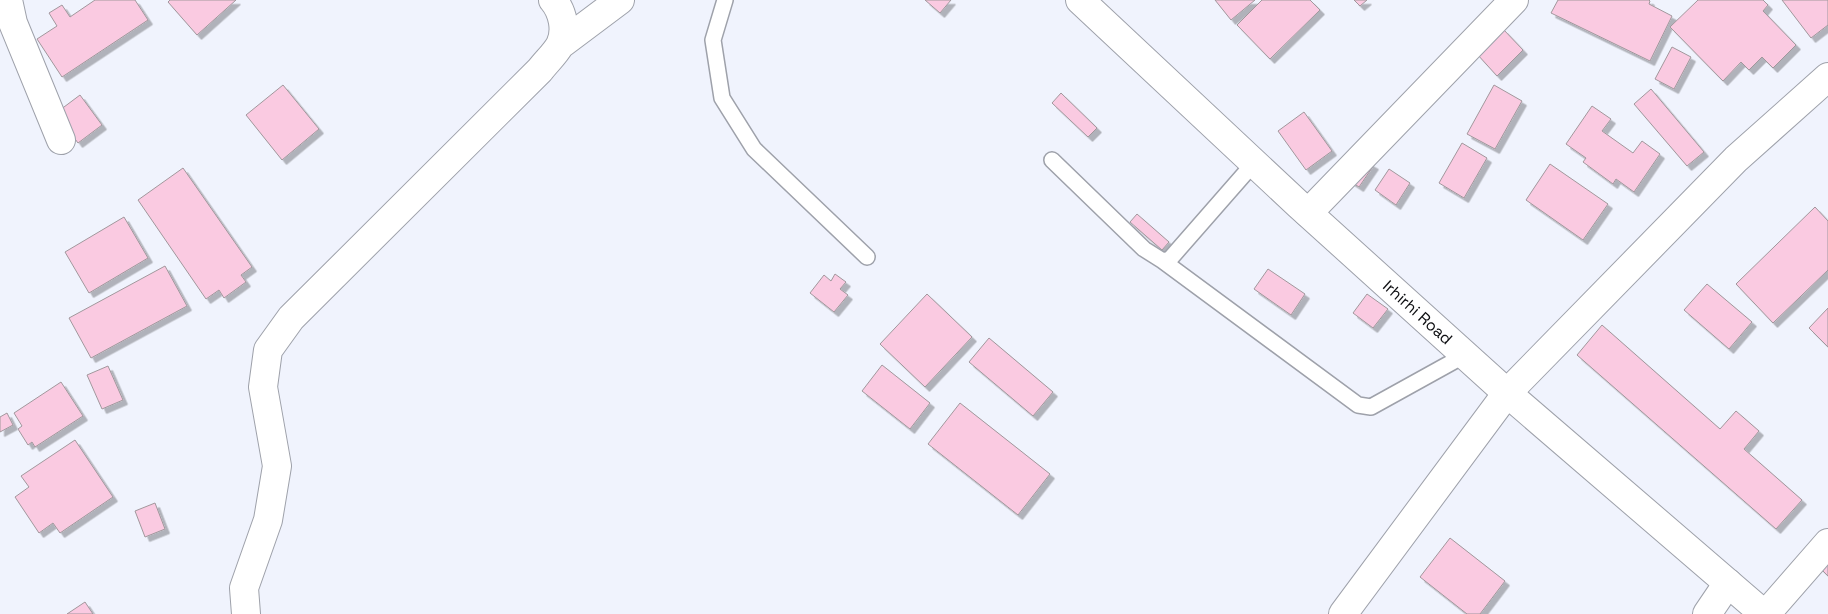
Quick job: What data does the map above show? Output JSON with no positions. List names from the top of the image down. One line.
{"streets":{"street":["Irhirhi Road"]}}
